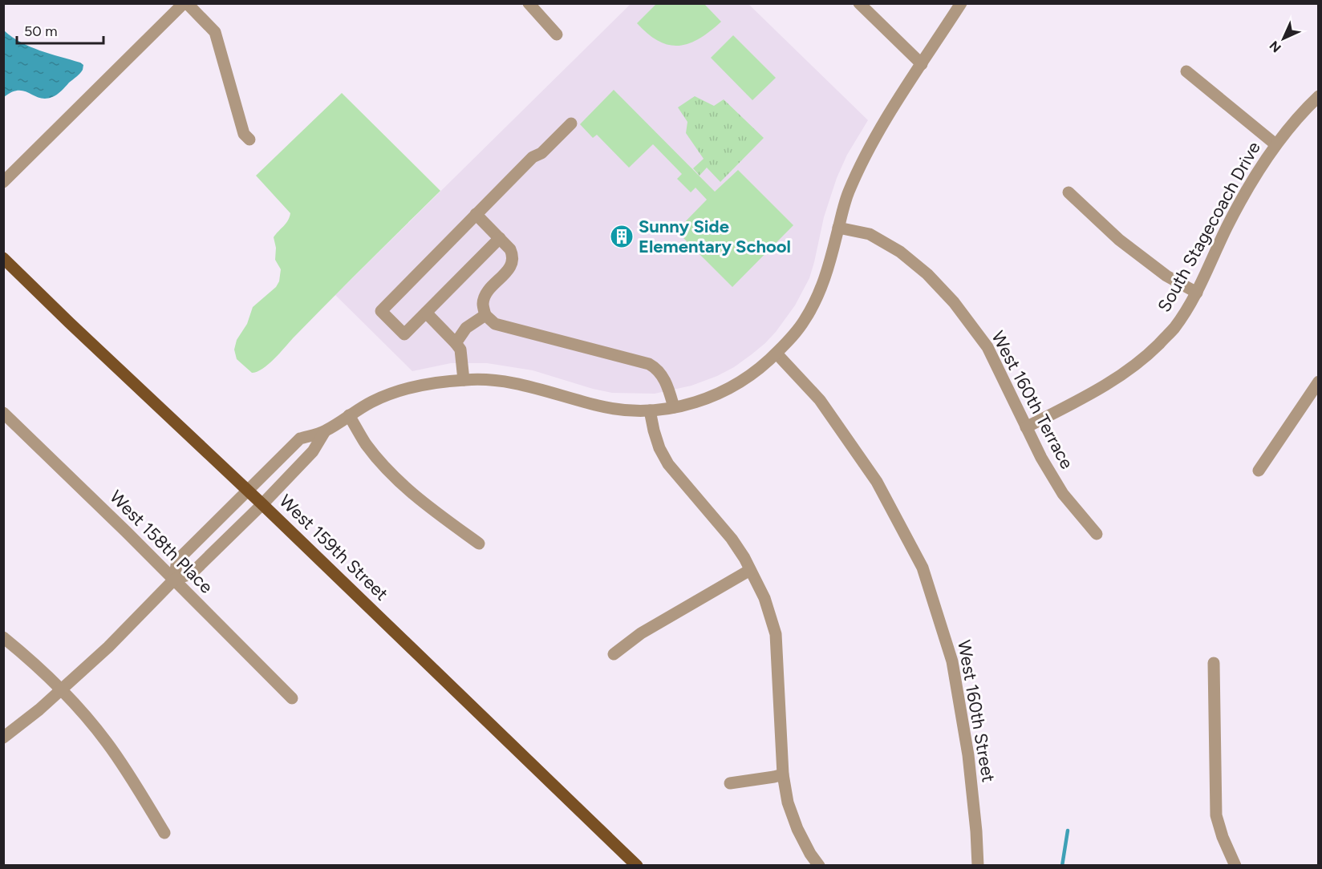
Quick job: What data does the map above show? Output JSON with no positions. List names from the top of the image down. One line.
{"streets":{"main road":["West 159th Street"],"street":["South Stagecoach Drive","West 160th Terrace","West 158th Place","West 160th Street"]},"crossings":[["South Stagecoach Drive","West 160th Terrace"]],"places":{"building":["Sunny Side Elementary School"]},"scale_bar":"50 m","north":"bottom left"}
